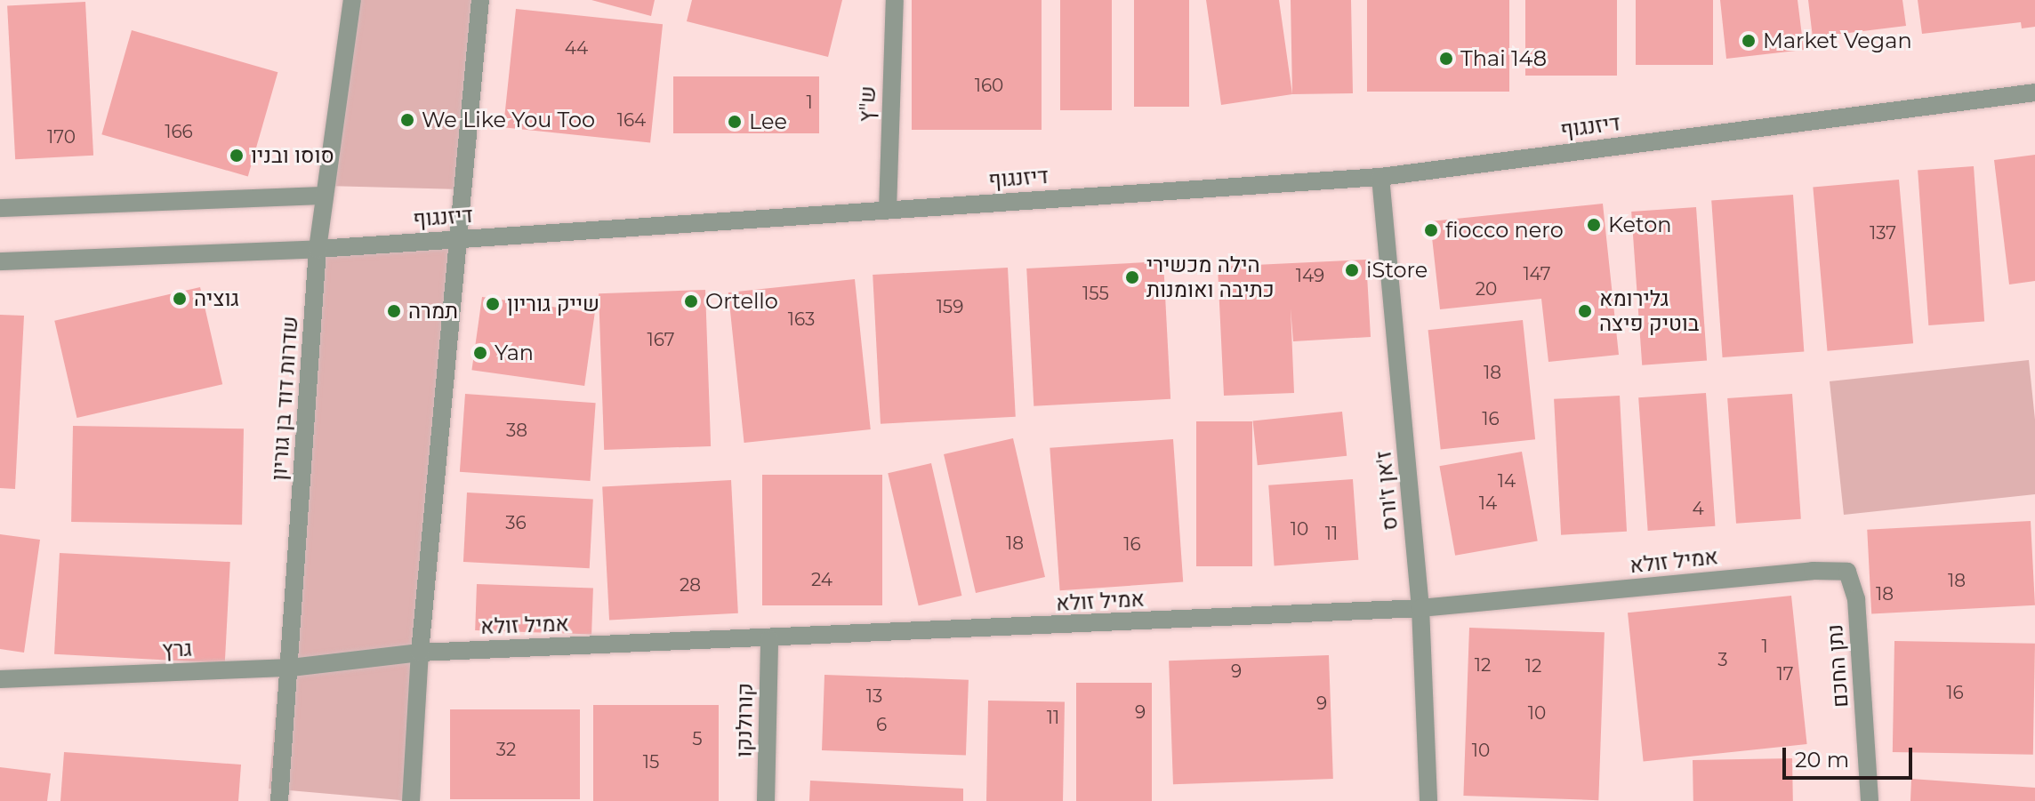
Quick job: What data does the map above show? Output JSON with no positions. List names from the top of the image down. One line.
{"streets":{"street":["ש\"ץ","דיזנגוף","שדרות דוד בן גוריון","ז'אן ז'ורס","אמיל זולא","גרץ","נתן החכם","קורולנקו"]},"crossings":[["ש\"ץ","דיזנגוף"],["דיזנגוף","שדרות דוד בן גוריון"],["דיזנגוף","ז'אן ז'ורס"],["שדרות דוד בן גוריון","גרץ"],["ז'אן ז'ורס","אמיל זולא"],["אמיל זולא","גרץ"],["אמיל זולא","נתן החכם"],["אמיל זולא","קורולנקו"]],"places":["Market Vegan","Thai 148","We Like You Too","Lee","סוסו ובניו","Keton","fiocco nero","iStore","הילה מכשירי כתיבה ואומנות","גוציה","Ortello","שייק גוריון","תמרה","גלירומא בוטיק פיצה","Yan"],"house_numbers":["44","160","1","164","166","170","137","147","149","20","155","159","163","167","18","16","38","14","14","4","36","10","11","18","16","24","18","28","18","1","3","12","12","9","17","16","13","9","9","10","11","6","5","32","10","15"],"scale_bar":"20 m"}
